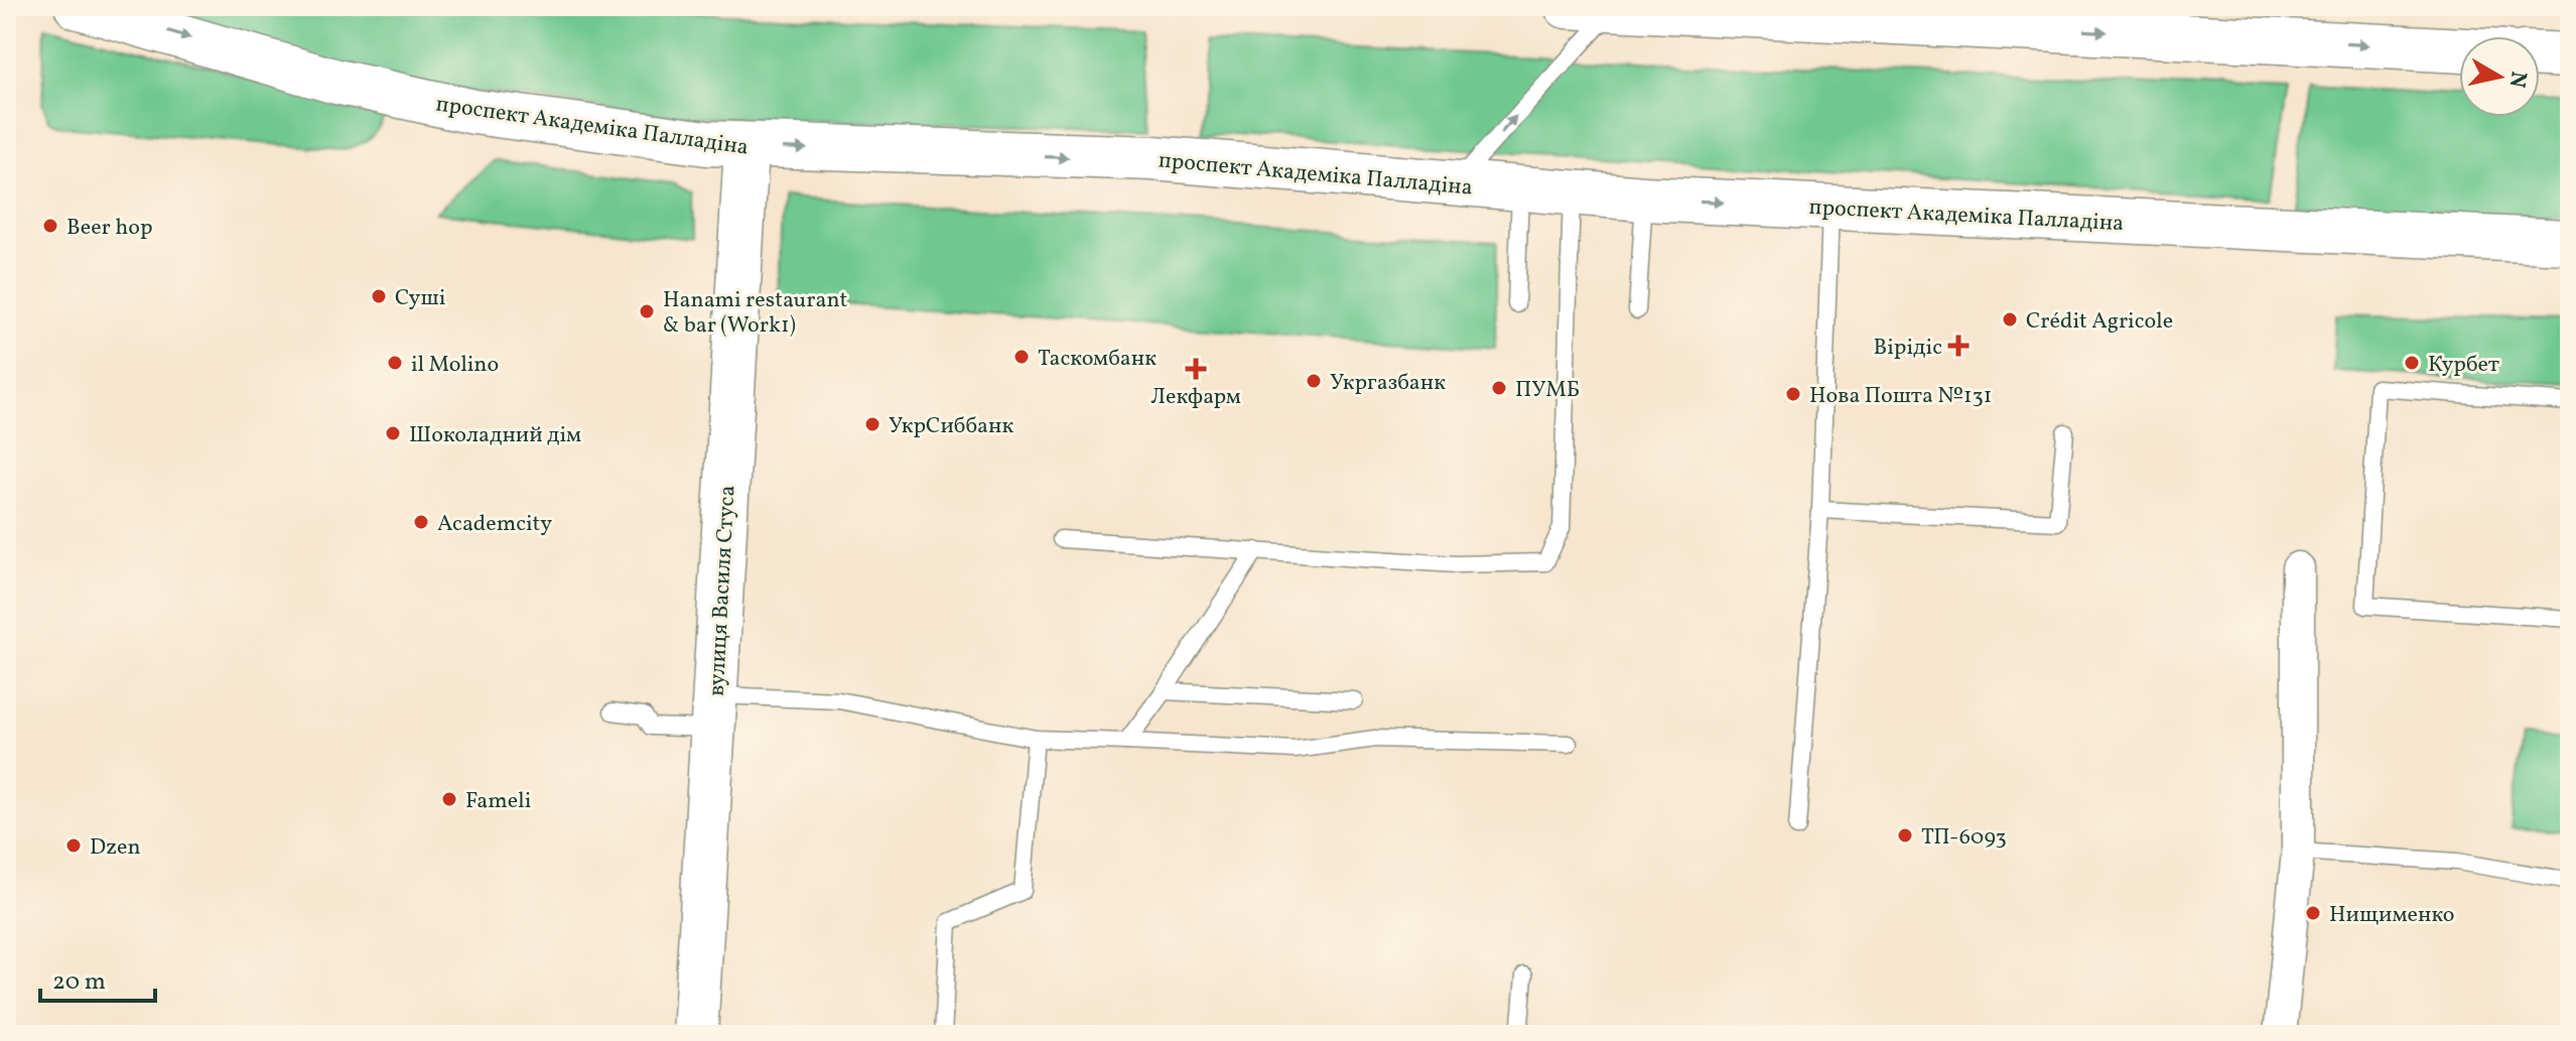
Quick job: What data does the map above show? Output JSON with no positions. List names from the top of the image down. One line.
{"streets":{"main road":["проспект Академіка Палладіна","вулиця Василя Стуса"]},"crossings":[["проспект Академіка Палладіна","вулиця Василя Стуса"]],"one_way":["проспект Академіка Палладіна"],"places":{"other":["Beer hop","Суші","Hanami restaurant & bar (Work1)","Crédit Agricole","Таскомбанк","il Molino","Курбет","Укргазбанк","ПУМБ","Нова Пошта №131","УкрСиббанк","Шоколадний дім","Academcity","Fameli","ТП-6093","Dzen","Нищименко"],"health":["Вірідіс","Лекфарм"]},"scale_bar":"20 m","north":"right"}
